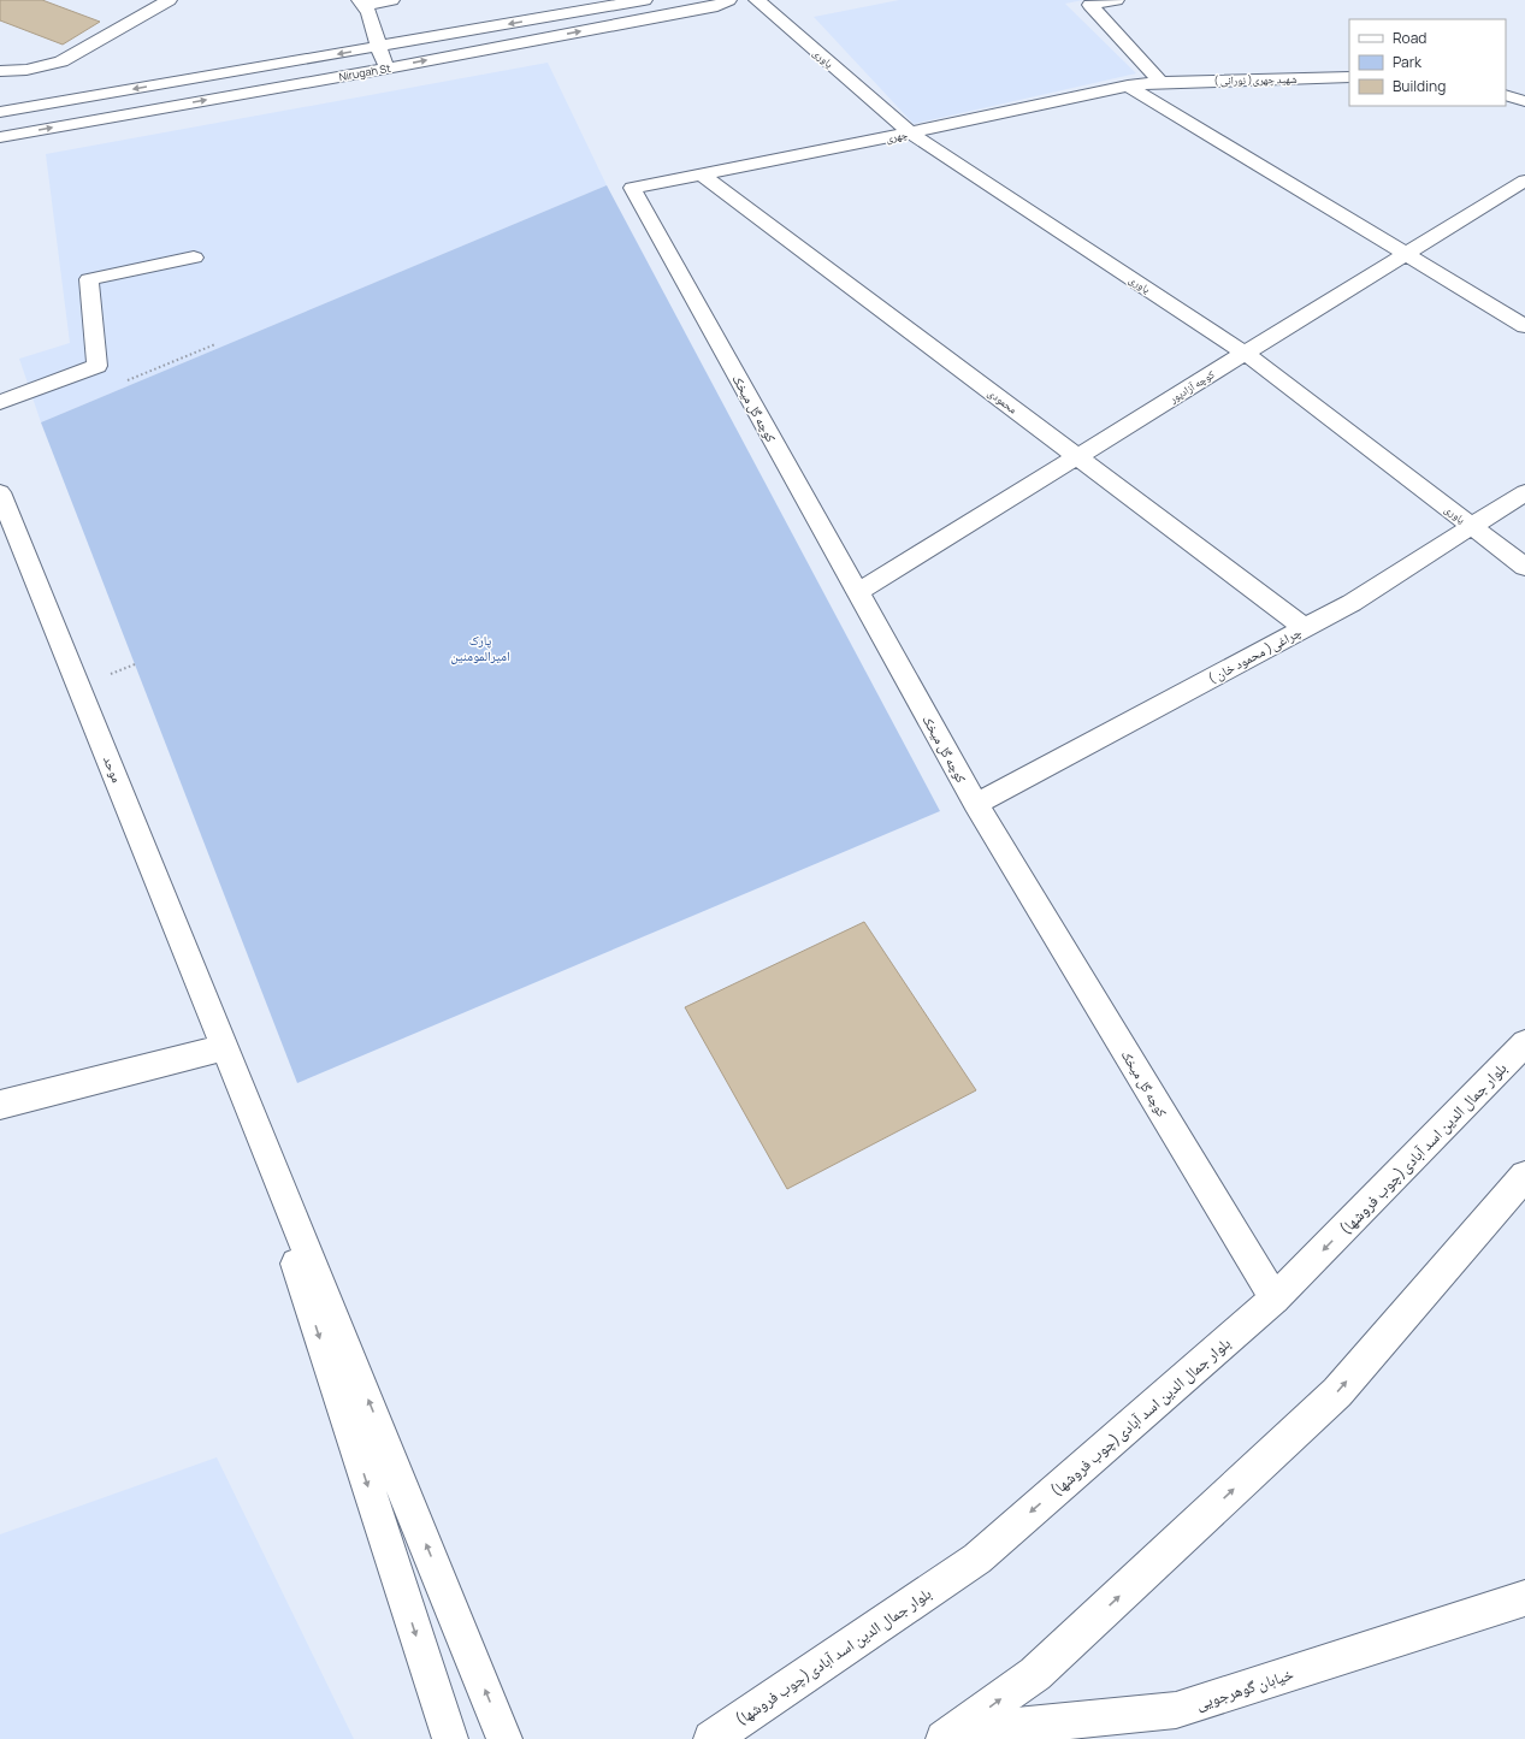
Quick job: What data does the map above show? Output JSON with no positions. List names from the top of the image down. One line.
{"streets":{"street":["یاوری","Nirugah St","شهید چهری( نورانی )","چهری","کوچه آزادپور","محمودی","کوچه گل میخک","چراغی( محمود خان )","موحد","بلوار جمال الدین اسد آبادی(چوب فروشها)","خیابان گوهرجویی"]},"crossings":[["یاوری","چهری"],["یاوری","کوچه آزادپور"],["یاوری","چراغی( محمود خان )"],["شهید چهری( نورانی )","چهری"],["چهری","محمودی"],["چهری","کوچه گل میخک"],["کوچه آزادپور","محمودی"],["کوچه آزادپور","کوچه گل میخک"],["محمودی","چراغی( محمود خان )"],["کوچه گل میخک","چراغی( محمود خان )"],["کوچه گل میخک","بلوار جمال الدین اسد آبادی(چوب فروشها)"]],"parks":["پارک امیرالمومنین"],"legend":["Road","Park","Building"]}
